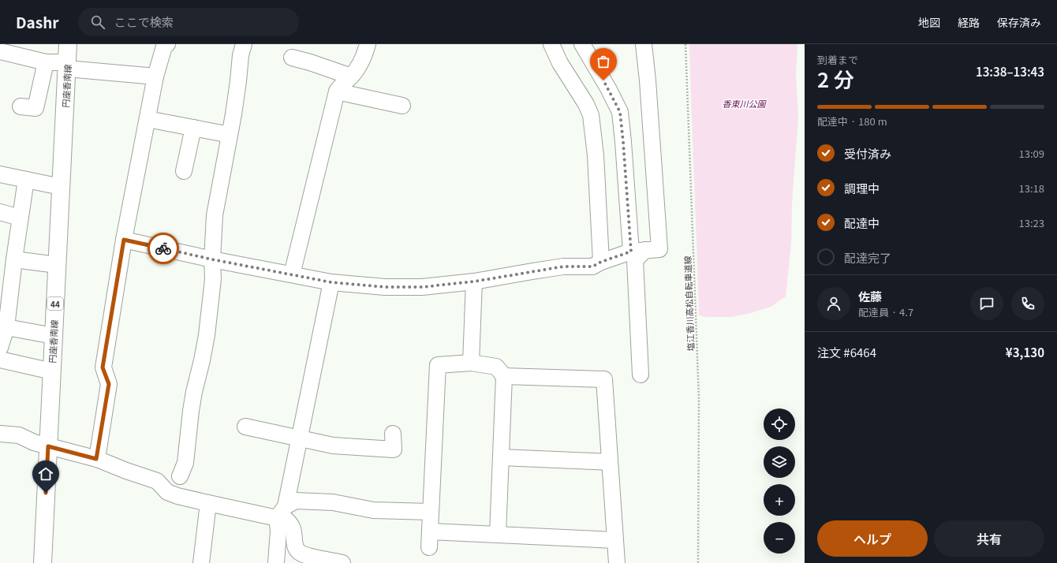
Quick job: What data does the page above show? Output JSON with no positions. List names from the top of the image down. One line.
{"streets":{"main road":["円座香南線","44"],"path":["塩江香川高松自転車道線"]},"parks":["香東川公園"],"page":{"header":"Dashr","search":"ここで検索","nav":["地図","経路","保存済み"],"heading":["2 分","到着まで","13:38–13:43"],"panel":["佐藤","配達員 · 4.7","注文 #6464","¥3,130"],"bar":"配達中 · 180 m","list":[["受付済み","13:09"],["調理中","13:18"],["配達中","13:23"],"配達完了"],"map_buttons":["+","−"],"buttons":["ヘルプ","共有"]}}
